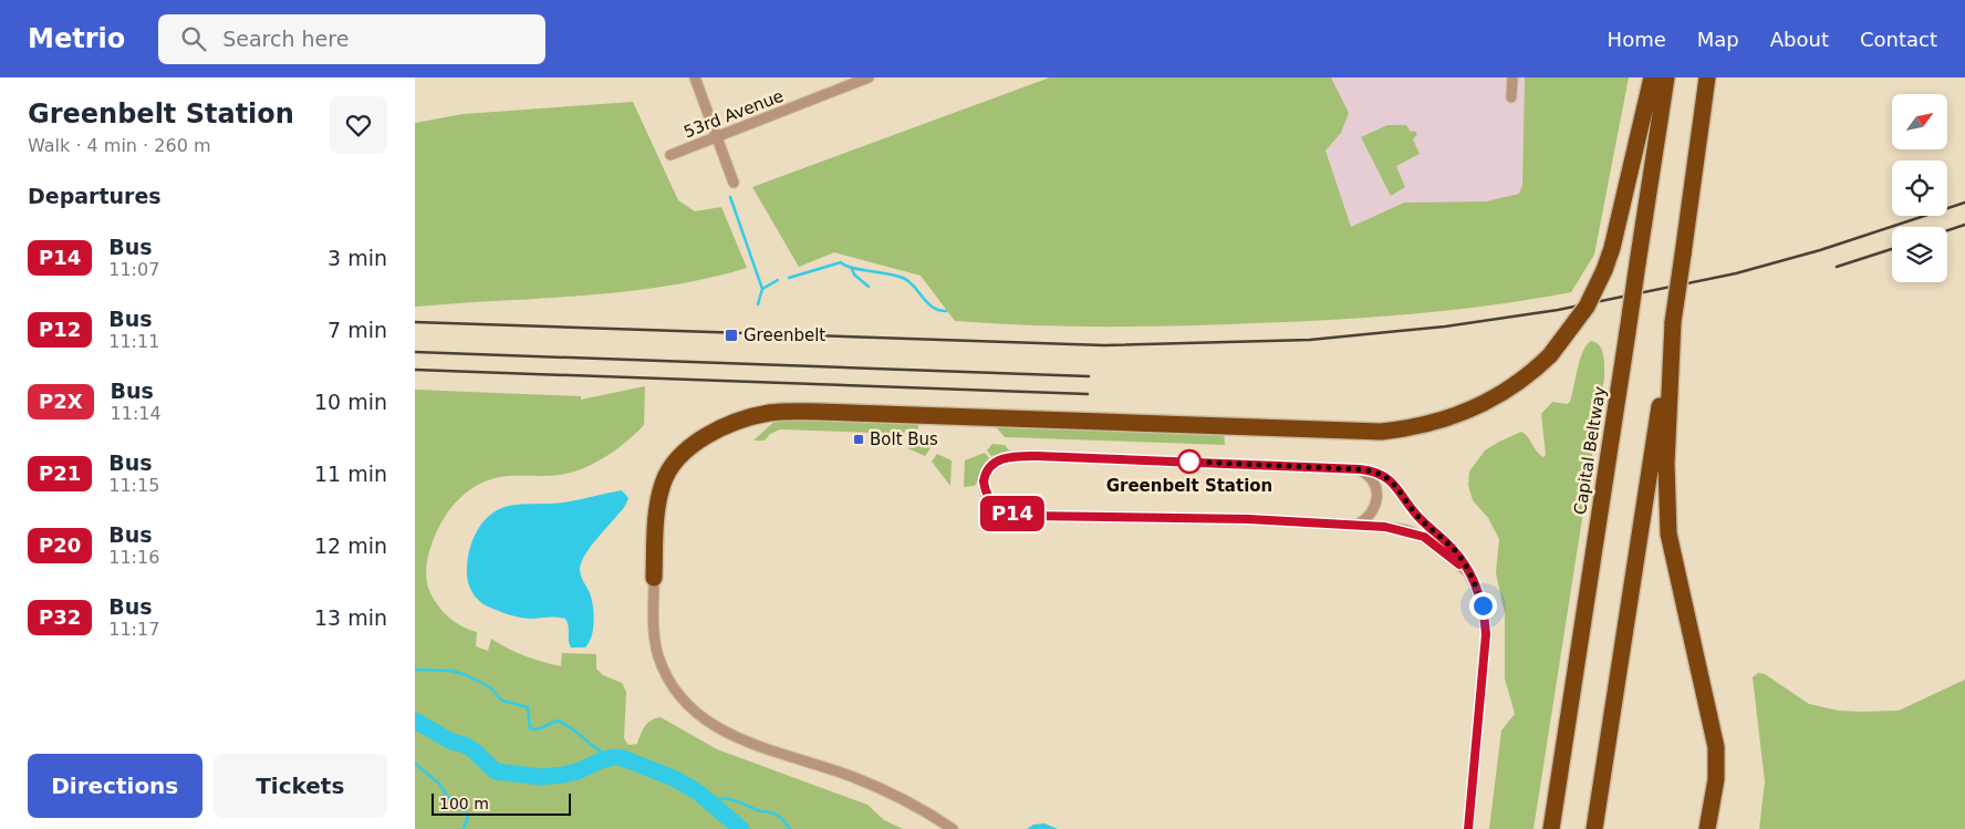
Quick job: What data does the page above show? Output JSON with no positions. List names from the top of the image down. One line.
{"streets":{"highway":["Capital Beltway"],"street":["53rd Avenue"]},"places":{"transit":["Greenbelt","Bolt Bus"],"other":["Greenbelt Station"]},"lines":["bus line P14"],"scale_bar":"100 m","north":"top right","page":{"header":"Metrio","search":"Search here","nav":["Home","Map","About","Contact"],"heading":[["Greenbelt Station","Walk · 4 min · 260 m"],"Departures"],"on_map":"P14","list":[{"mark":"P14","name":"Bus","note":"11:07","value":"3 min"},{"mark":"P12","name":"Bus","note":"11:11","value":"7 min"},{"mark":"P2X","name":"Bus","note":"11:14","value":"10 min"},{"mark":"P21","name":"Bus","note":"11:15","value":"11 min"},{"mark":"P20","name":"Bus","note":"11:16","value":"12 min"},{"mark":"P32","name":"Bus","note":"11:17","value":"13 min"}],"buttons":["Directions","Tickets"],"scale":"100 m"}}
